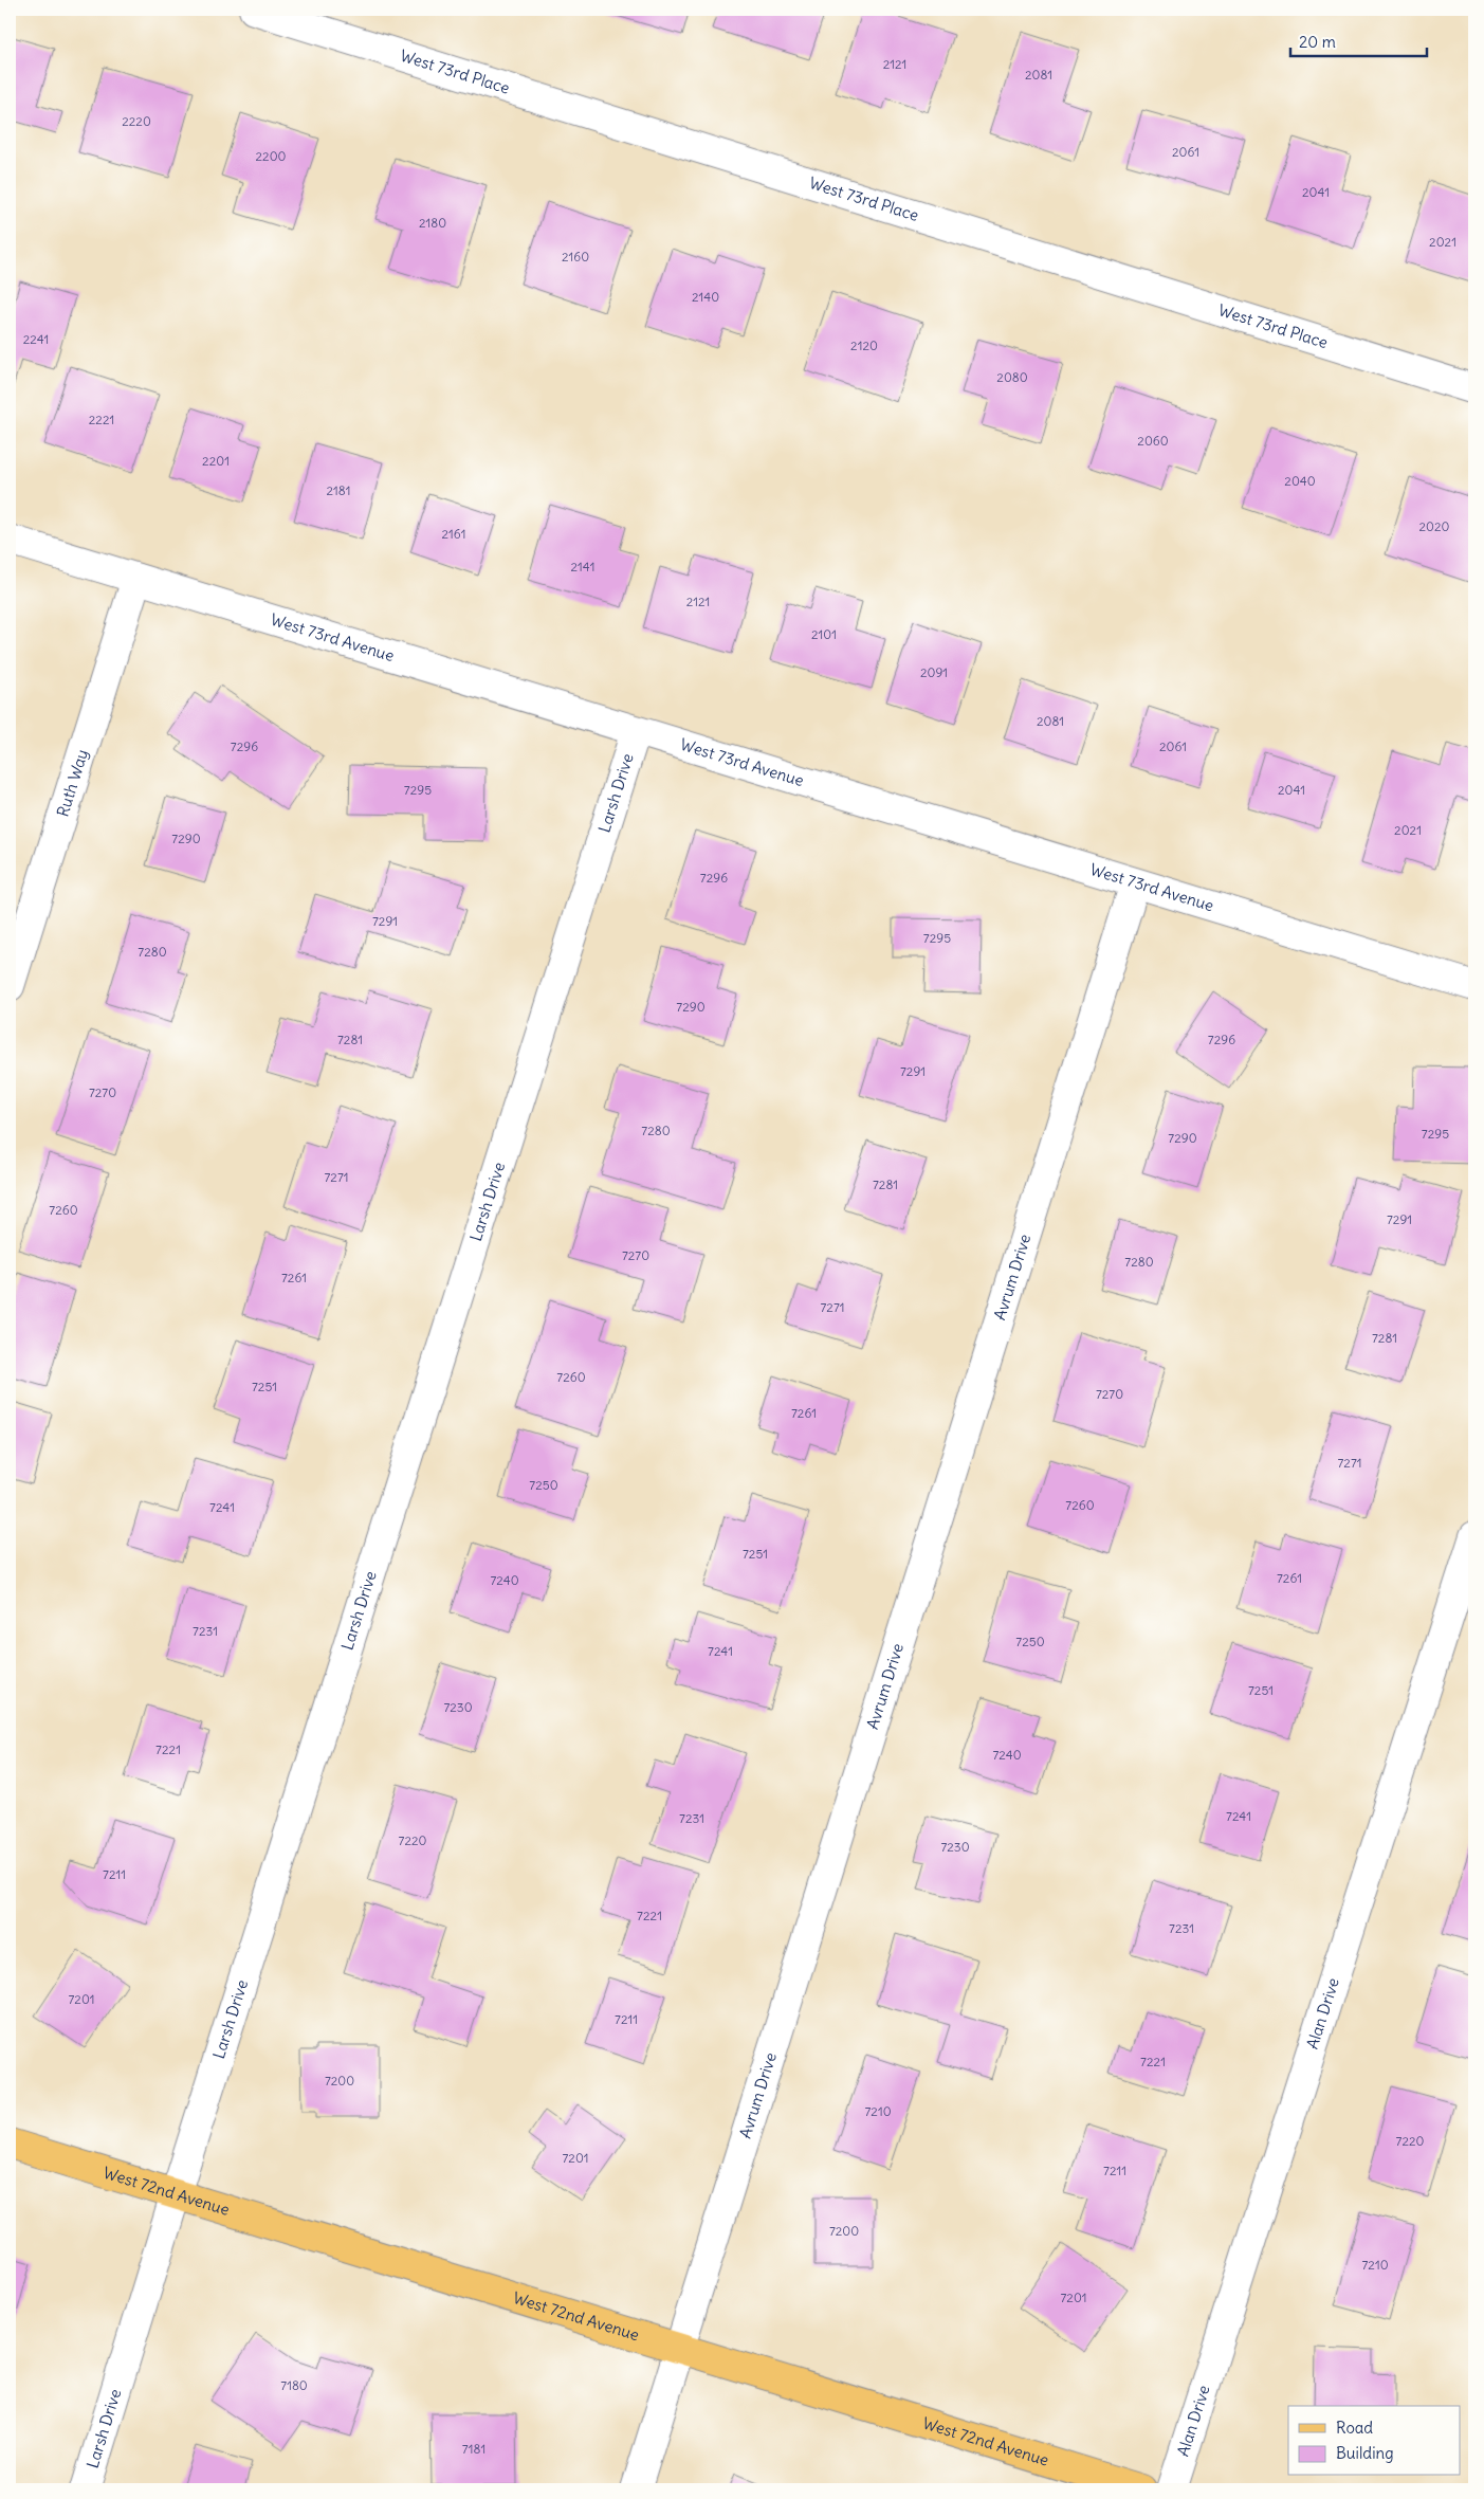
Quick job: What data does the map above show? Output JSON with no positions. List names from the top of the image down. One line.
{"streets":{"main road":["West 72nd Avenue"],"street":["West 73rd Place","West 73rd Avenue","Ruth Way","Larsh Drive","Avrum Drive","Alan Drive"]},"crossings":[["West 73rd Avenue","Ruth Way"],["West 73rd Avenue","Larsh Drive"],["West 73rd Avenue","Avrum Drive"],["Larsh Drive","West 72nd Avenue"],["Avrum Drive","West 72nd Avenue"]],"house_numbers":["2121","2081","2220","2061","2200","2041","2180","2021","2160","2140","2241","2120","2080","2221","2060","2201","2040","2181","2020","2161","2141","2121","2101","2091","2081","7296","2061","7295","2041","2021","7290","7296","7291","7295","7280","7290","7281","7296","7291","7270","7280","7295","7290","7271","7281","7260","7291","7270","7280","7261","7271","7281","7260","7251","7270","7261","7271","7250","7260","7241","7251","7261","7240","7231","7250","7241","7251","7230","7221","7240","7241","7231","7220","7230","7211","7221","7231","7201","7211","7221","7200","7210","7220","7201","7211","7200","7210","7201","7180","7181"],"legend":["Road","Building"],"scale_bar":"20 m"}
